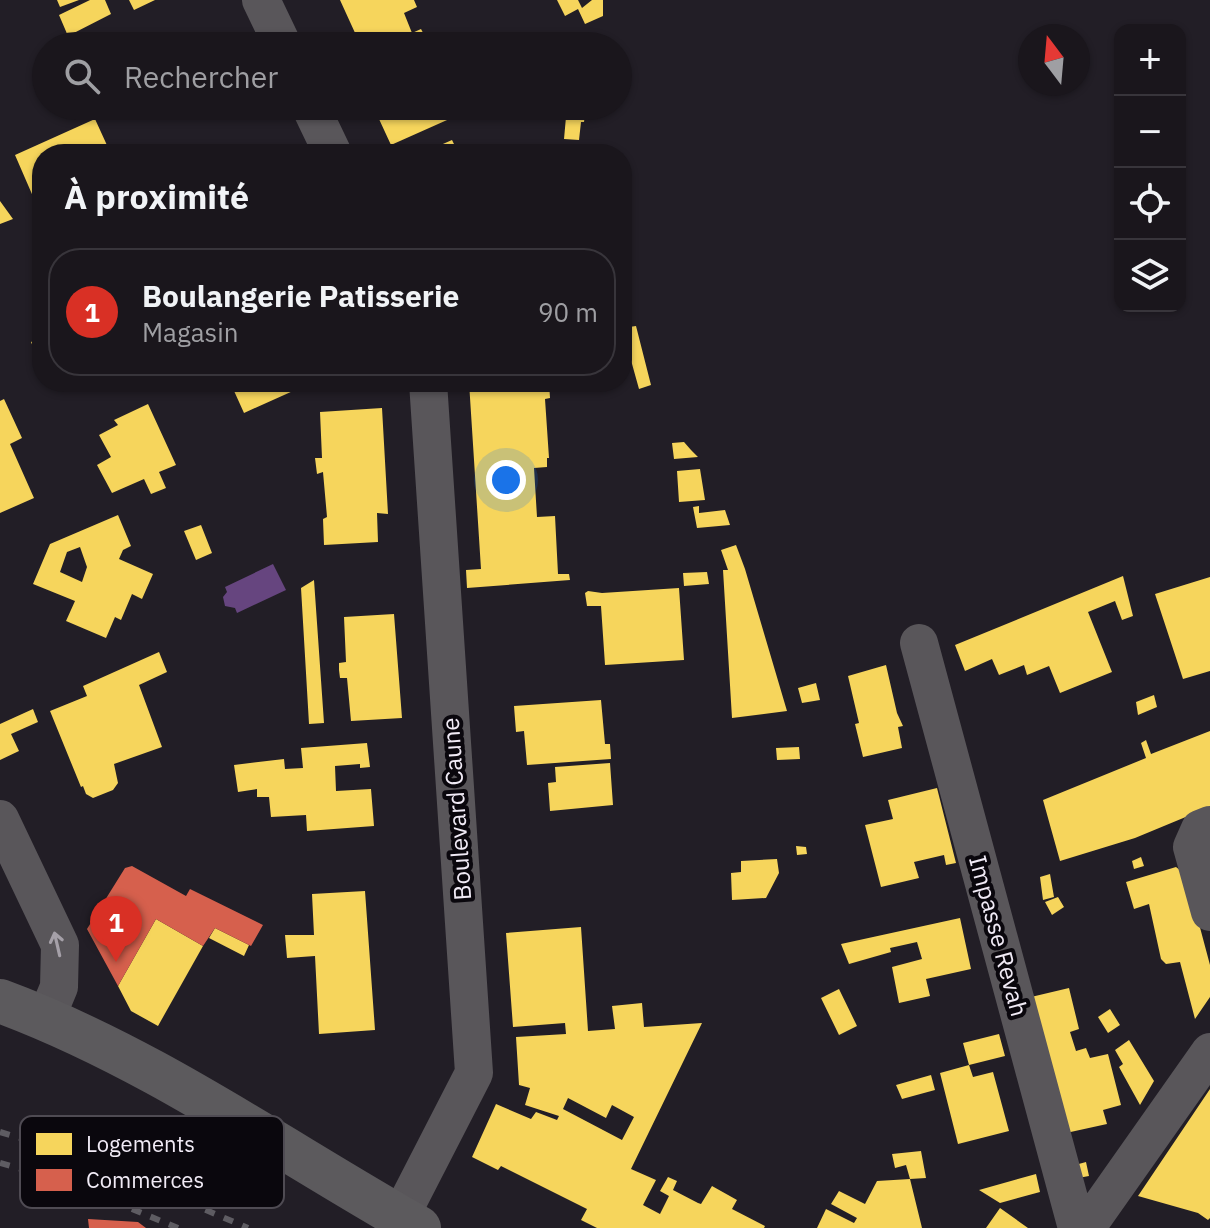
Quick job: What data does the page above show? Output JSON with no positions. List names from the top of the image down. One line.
{"streets":{"street":["Boulevard Caune","Impasse Revah"]},"legend":["Logements","Commerces"],"north":"top","page":{"map_buttons":["+","−"],"search":"Rechercher","heading":"À proximité","list":[{"mark":"1","name":"Boulangerie Patisserie","note":"Magasin","value":"90 m"}],"pins":"1"}}
